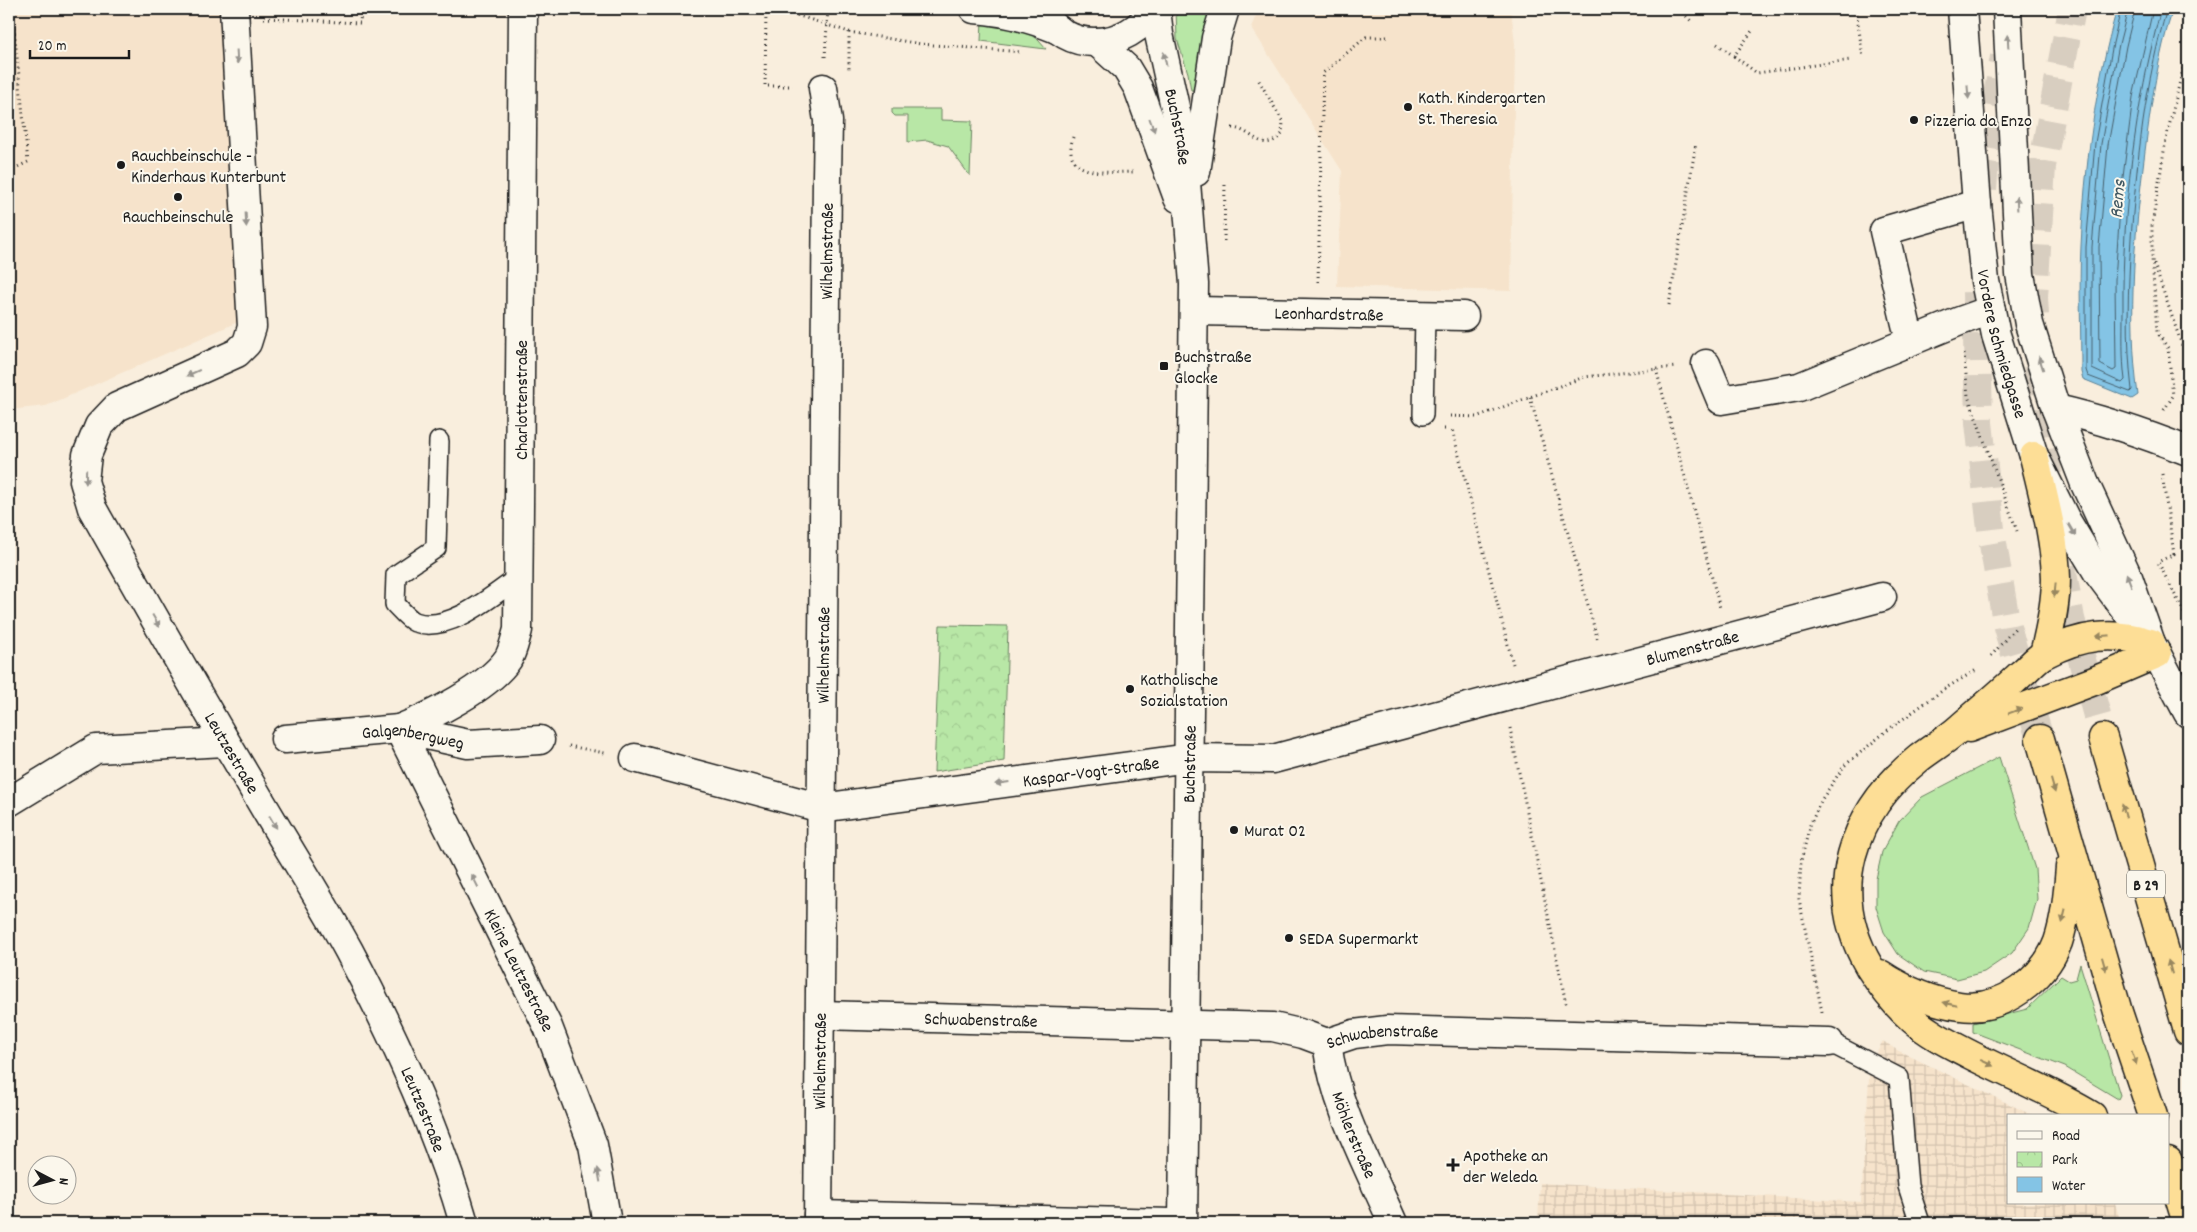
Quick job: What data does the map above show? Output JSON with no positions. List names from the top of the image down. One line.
{"streets":{"highway":["B 29"],"street":["Buchstraße","Wilhelmstraße","Leonhardstraße","Vordere Schmiedgasse","Charlottenstraße","Blumenstraße","Galgenbergweg","Leutzestraße","Kaspar-Vogt-Straße","Kleine Leutzestraße","Schwabenstraße","Möhlerstraße"]},"crossings":[["Buchstraße","Leonhardstraße"],["Buchstraße","Kaspar-Vogt-Straße"],["Buchstraße","Schwabenstraße"],["Wilhelmstraße","Kaspar-Vogt-Straße"],["Wilhelmstraße","Schwabenstraße"],["Charlottenstraße","Galgenbergweg"],["Charlottenstraße","Kleine Leutzestraße"],["Blumenstraße","Kaspar-Vogt-Straße"],["Galgenbergweg","Kleine Leutzestraße"],["Schwabenstraße","Möhlerstraße"]],"one_way":["Leutzestraße","Kaspar-Vogt-Straße","Kleine Leutzestraße"],"water":["Rems"],"places":{"other":["Kath. Kindergarten St. Theresia","Pizzeria da Enzo","Rauchbeinschule - Kinderhaus Kunterbunt","Rauchbeinschule","Katholische Sozialstation","Murat 02","SEDA Supermarkt"],"transit":["Buchstraße Glocke"],"health":["Apotheke an der Weleda"]},"legend":["Road","Park","Water"],"scale_bar":"20 m","north":"right"}
